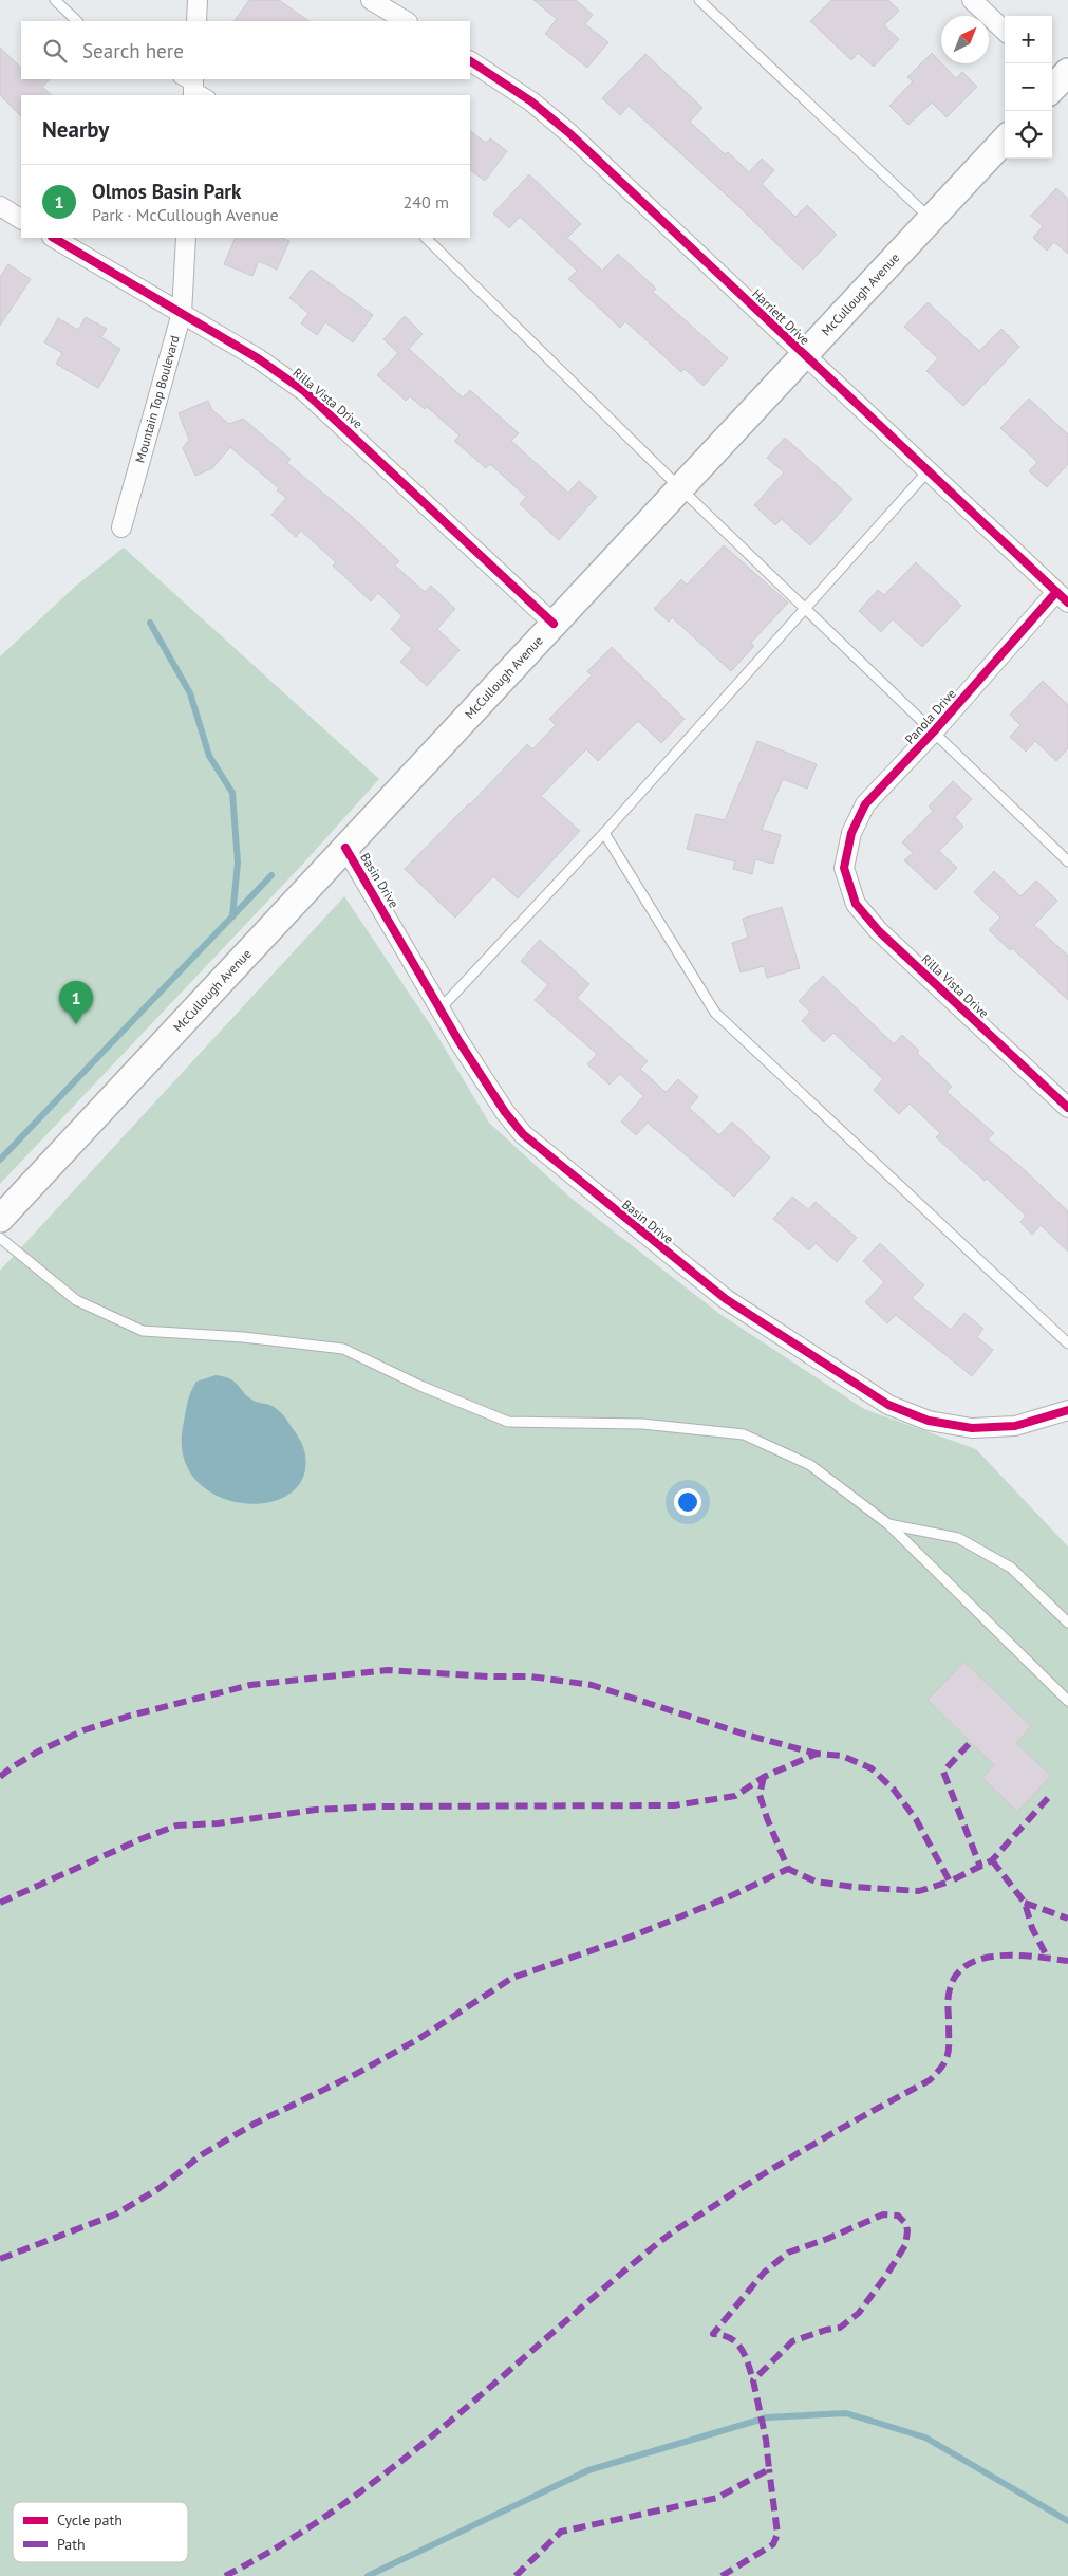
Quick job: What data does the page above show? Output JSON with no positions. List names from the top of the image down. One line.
{"streets":{"main road":["McCullough Avenue"],"street":["Harriett Drive","Mountain Top Boulevard","Rilla Vista Drive","Panola Drive","Basin Drive"]},"crossings":[["McCullough Avenue","Harriett Drive"],["McCullough Avenue","Rilla Vista Drive"],["McCullough Avenue","Basin Drive"],["Harriett Drive","Panola Drive"],["Mountain Top Boulevard","Rilla Vista Drive"],["Rilla Vista Drive","Panola Drive"]],"legend":["Cycle path","Path"],"north":"top right","page":{"map_buttons":["+","−"],"search":"Search here","heading":"Nearby","list":[{"mark":"1","name":"Olmos Basin Park","note":"Park · McCullough Avenue","value":"240 m"}],"pins":"1"}}
